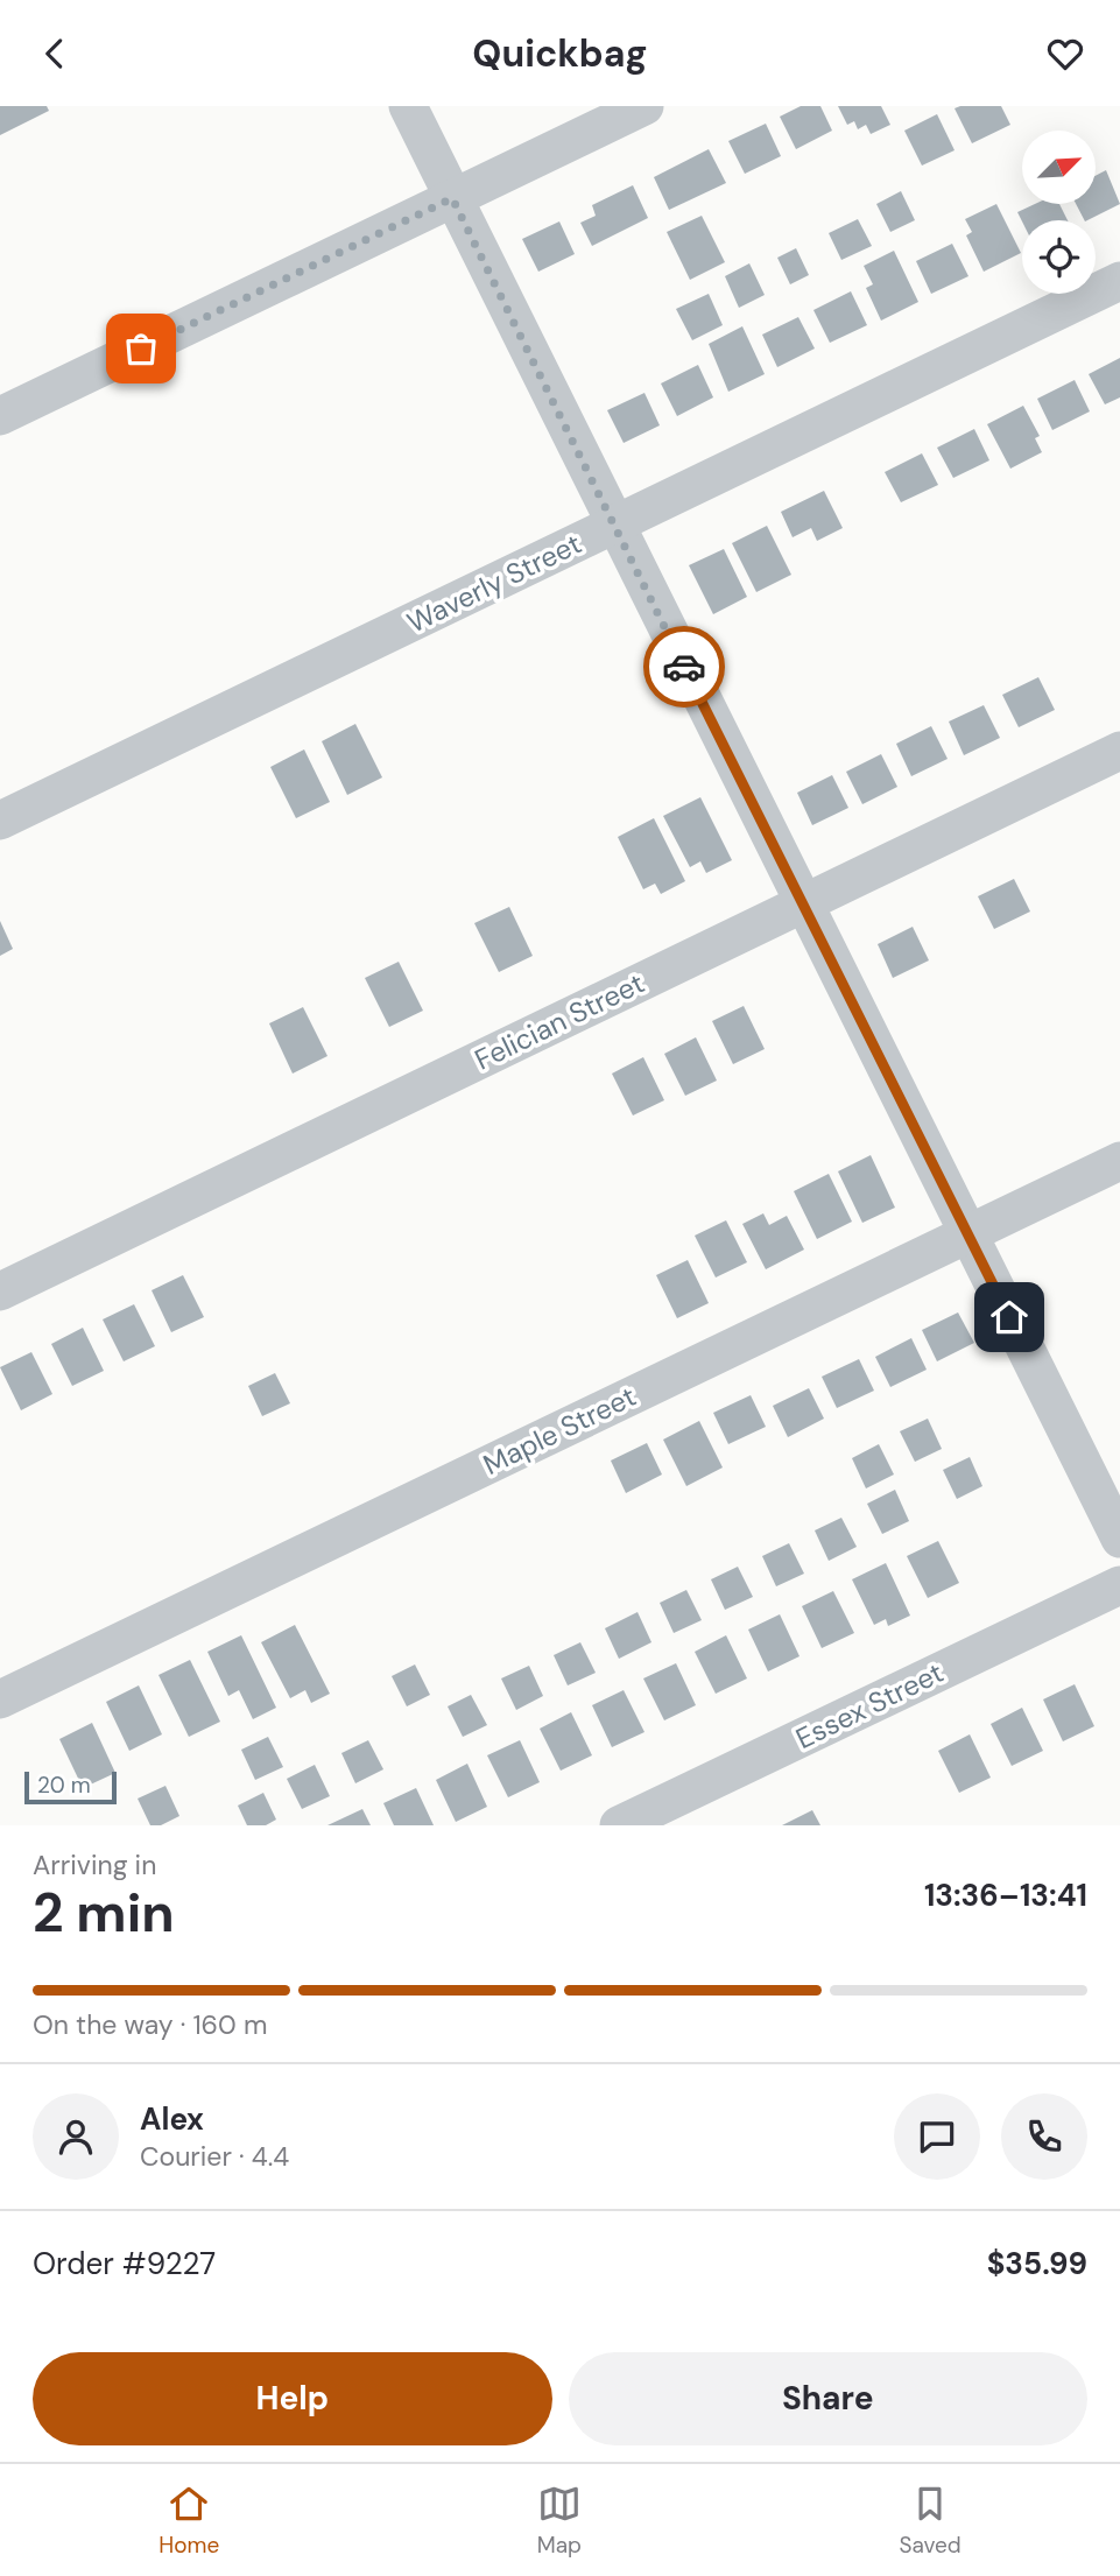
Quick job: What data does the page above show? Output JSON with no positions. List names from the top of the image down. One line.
{"streets":{"street":["Waverly Street","Felician Street","Maple Street","Essex Street"]},"scale_bar":"20 m","north":"top right","page":{"header":"Quickbag","scale":"20 m","heading":["2 min","Arriving in","13:36–13:41"],"panel":["Alex","Courier · 4.4","Order #9227","$35.99"],"bar":"On the way · 160 m","buttons":["Help","Share"],"tabs":["Home","Map","Saved"]}}
